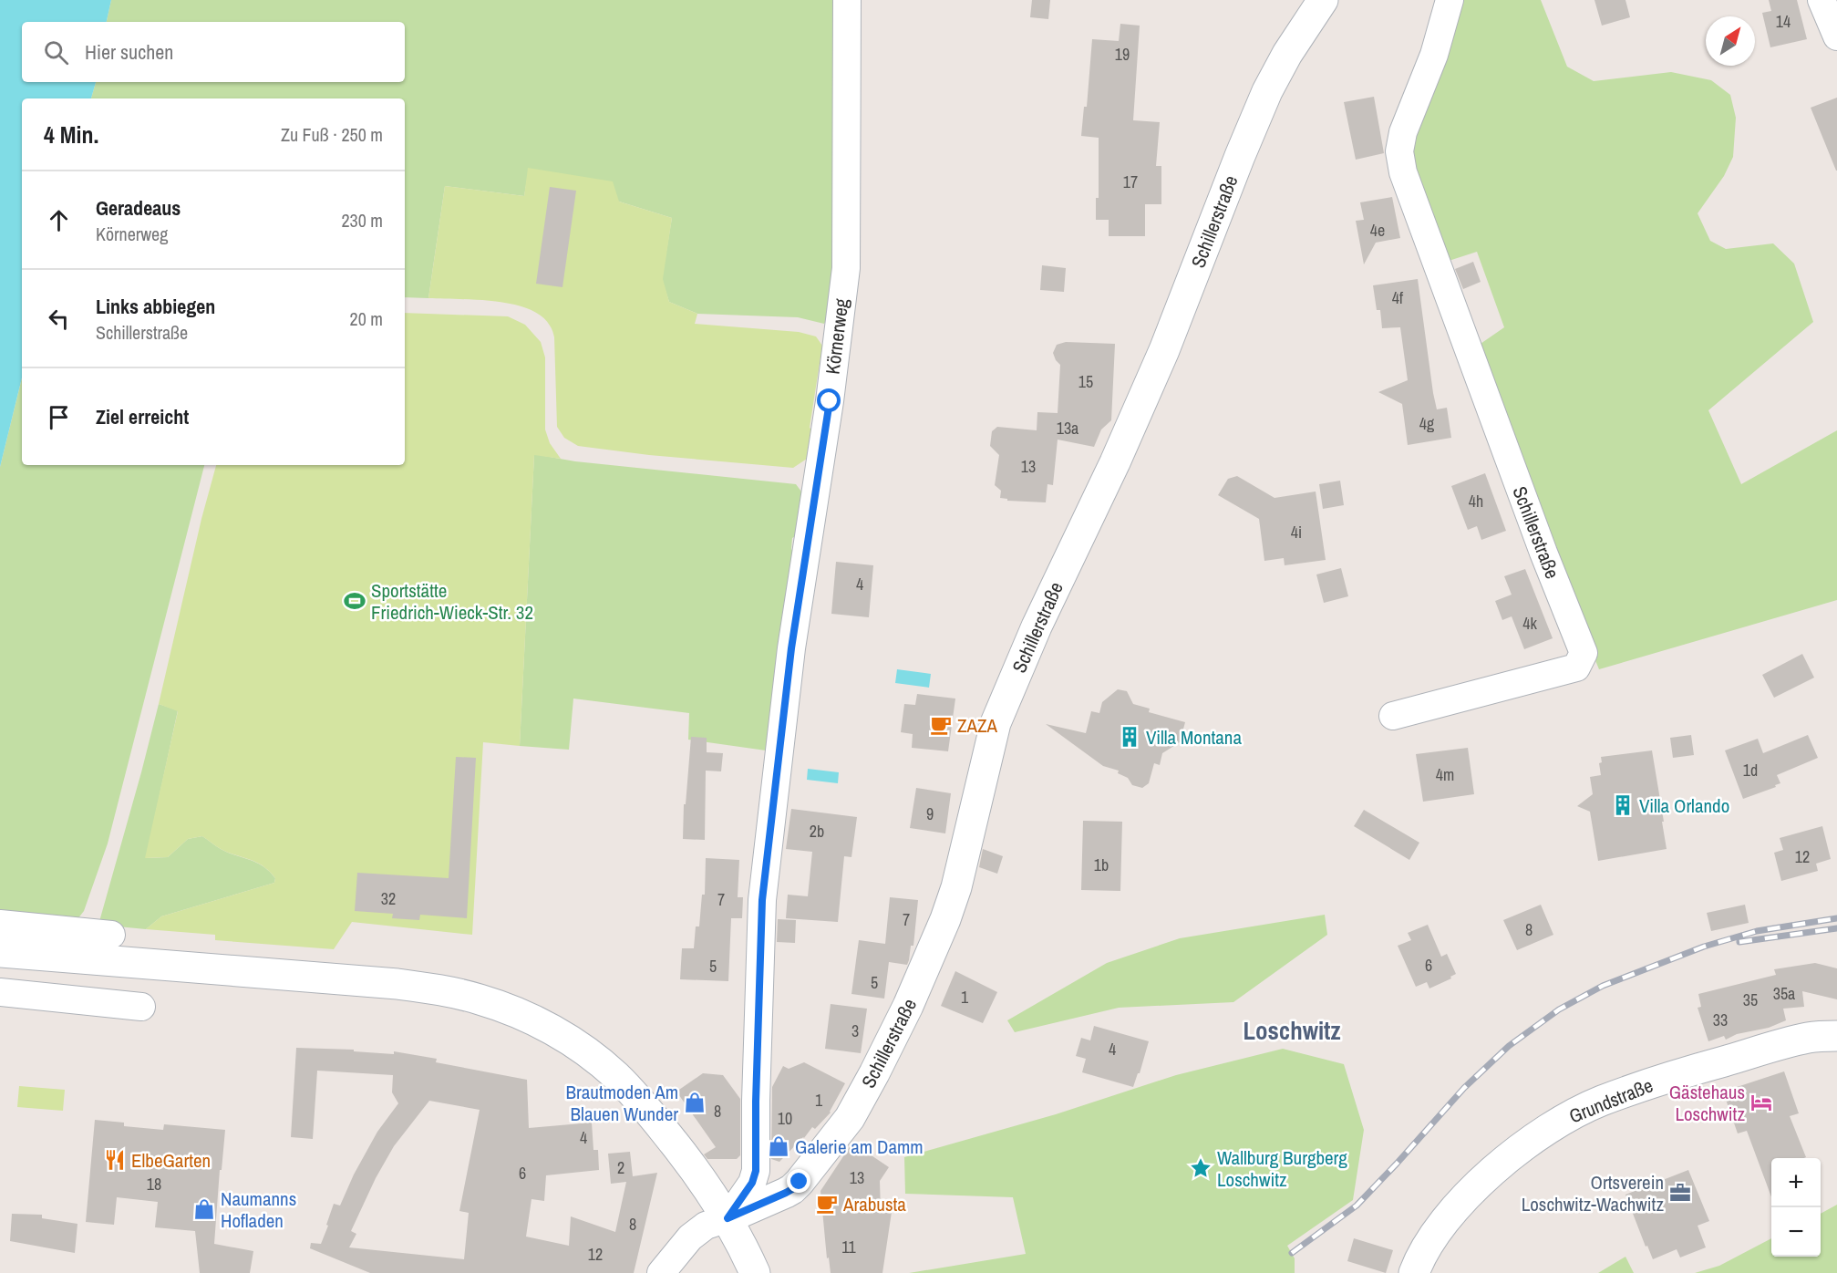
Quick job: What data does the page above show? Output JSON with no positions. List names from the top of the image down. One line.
{"streets":{"main road":["Schillerstraße","Grundstraße"],"street":["Körnerweg"]},"crossings":[["Schillerstraße","Körnerweg"]],"districts":["Loschwitz"],"places":{"sports":["Sportstätte Friedrich-Wieck-Str. 32"],"cafe":["ZAZA","Arabusta"],"building":["Villa Montana","Villa Orlando"],"shop":["Brautmoden Am Blauen Wunder","Galerie am Damm","Naumanns Hofladen"],"hotel":["Gästehaus Loschwitz"],"restaurant":["ElbeGarten"],"place":["Wallburg Burgberg Loschwitz"],"office":["Ortsverein Loschwitz-Wachwitz"]},"house_numbers":["14","19","17","4e","4f","15","4g","13a","13","4h","4i","4","4k","1d","4m","9","2b","12","1b","32","7","7","8","6","5","5","35a","1","35","33","3","4","1","8","10","4","2","6","13","18","8","11","12"],"north":"top right","page":{"search":"Hier suchen","heading":["4 Min.","Zu Fuß · 250 m"],"list":[["Geradeaus","Körnerweg","230 m"],["Links abbiegen","Schillerstraße","20 m"],"Ziel erreicht"],"map_buttons":["+","−"]}}
